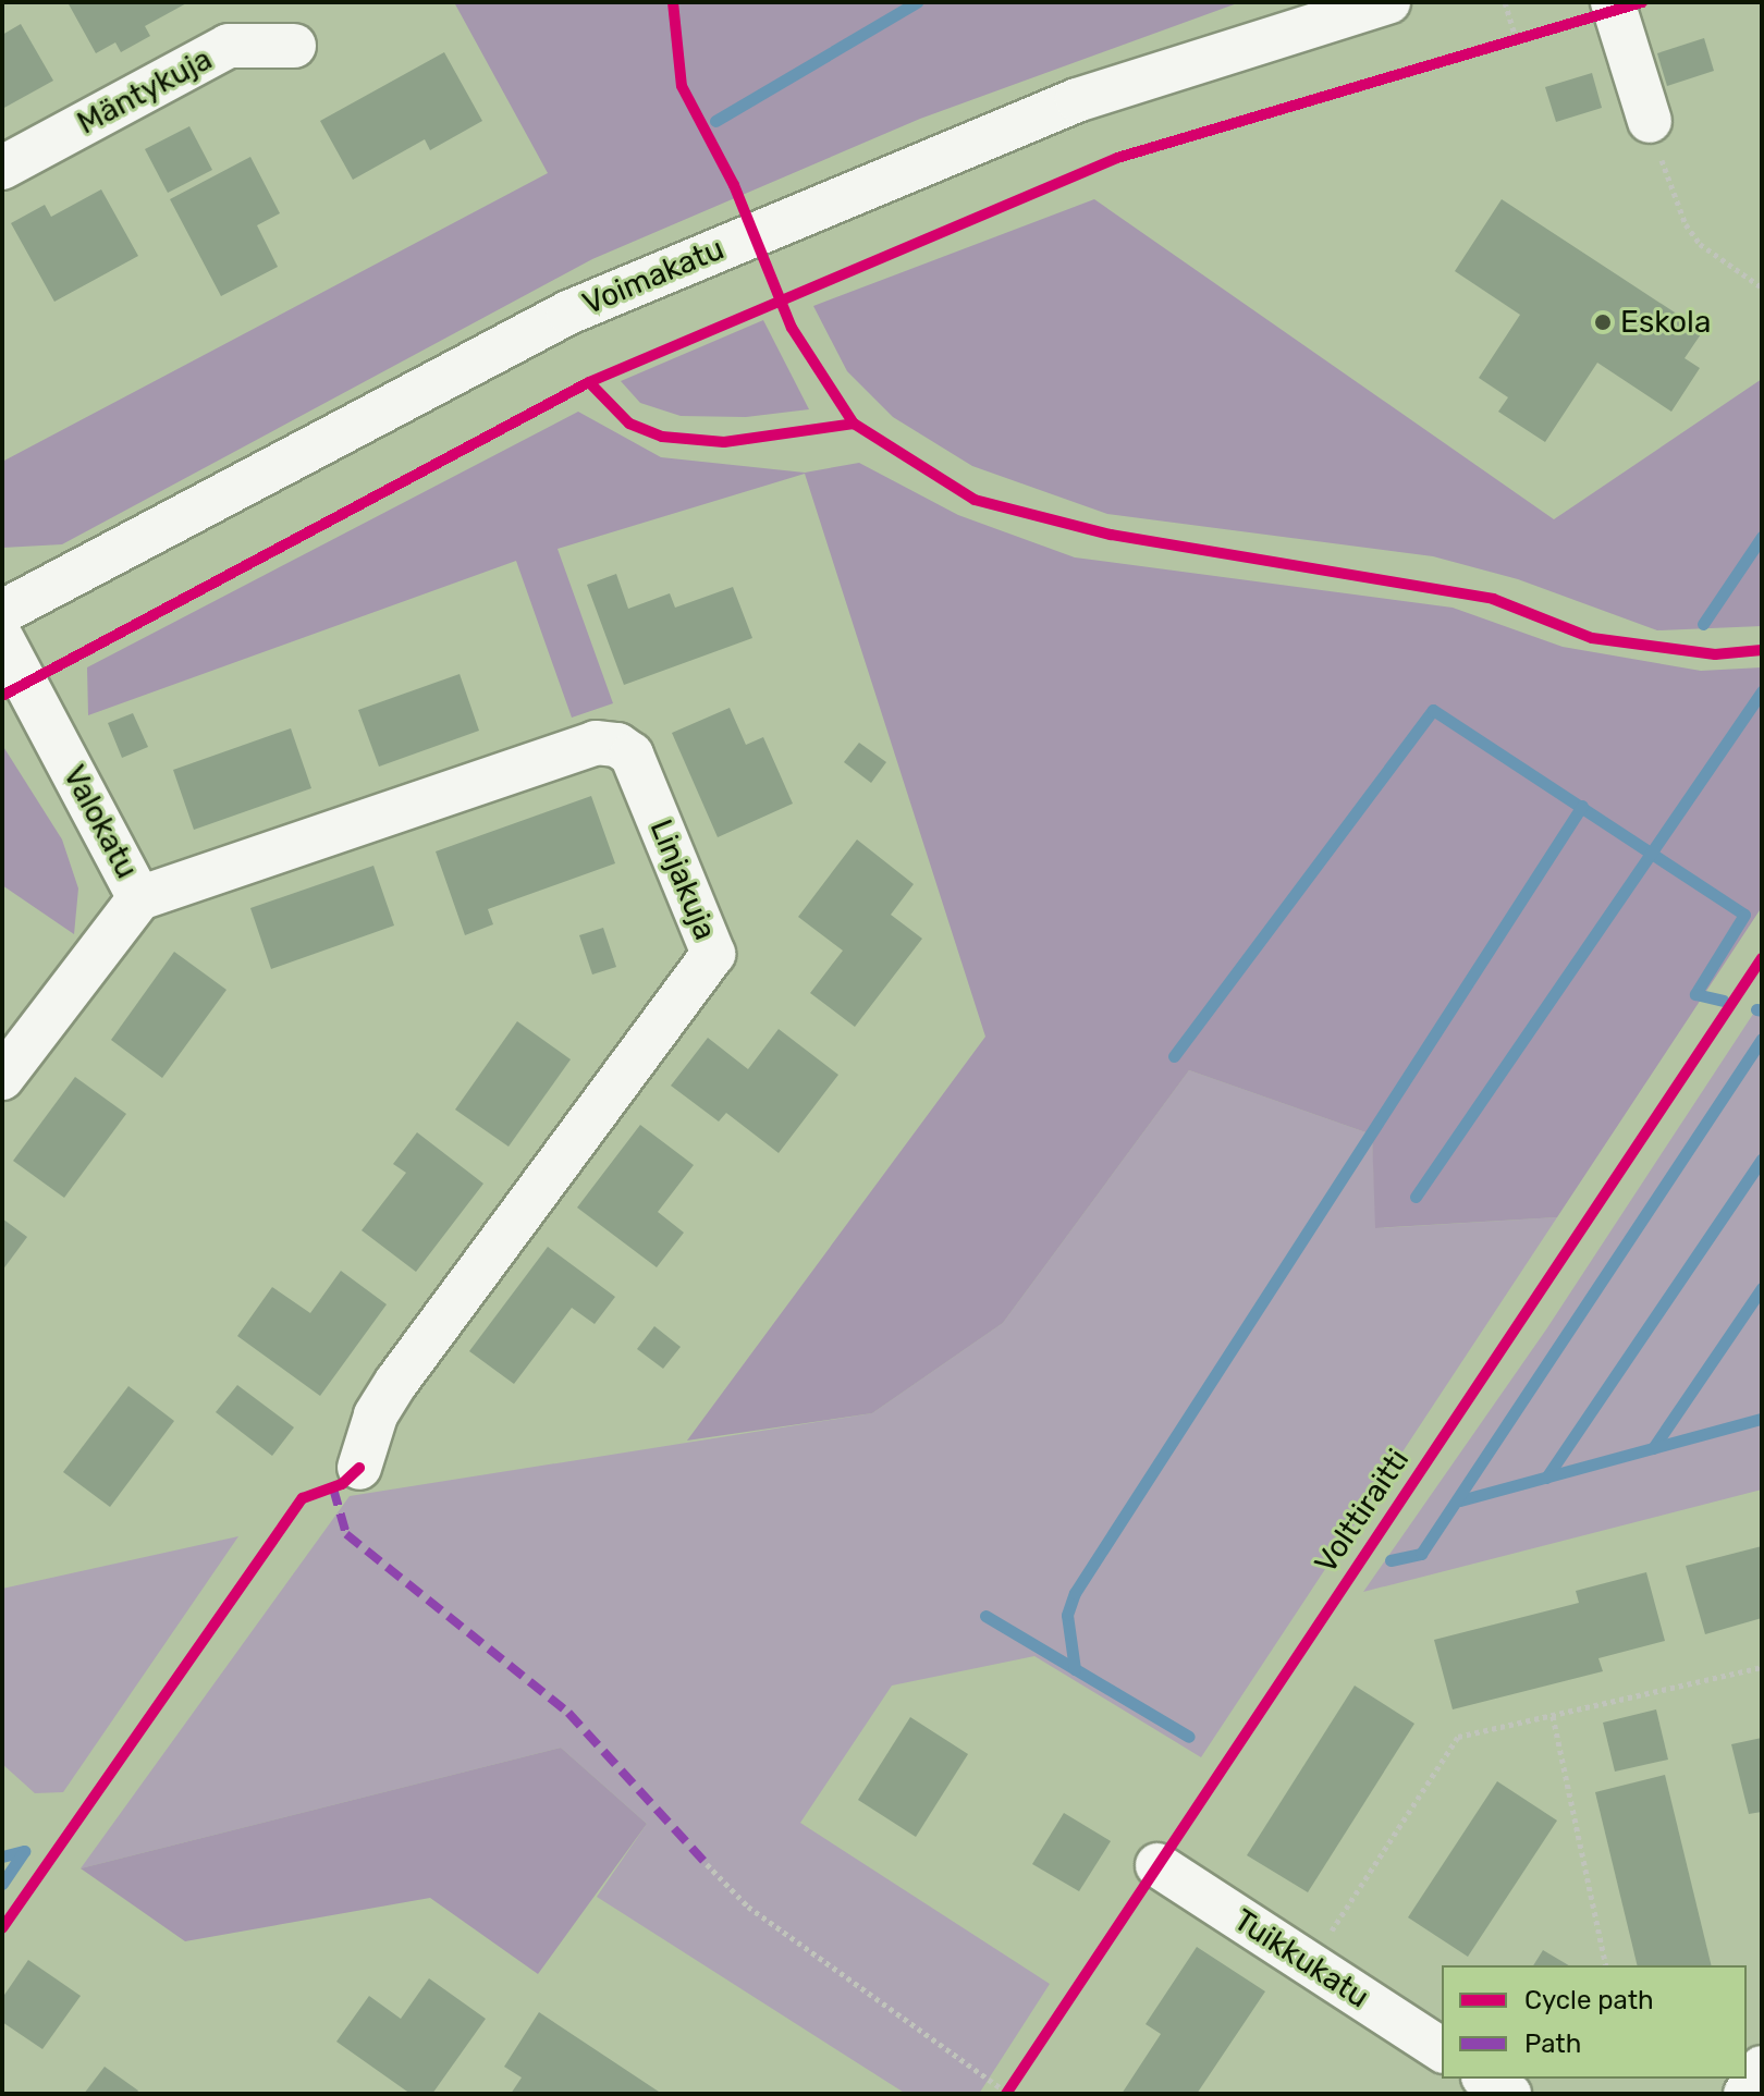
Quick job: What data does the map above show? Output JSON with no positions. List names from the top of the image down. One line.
{"streets":{"street":["Mäntykuja","Voimakatu","Valokatu","Linjakuja","Tuikkukatu"],"cycle path":["Volttiraitti"]},"crossings":[["Valokatu","Linjakuja"]],"places":["Eskola"],"legend":["Cycle path","Path"]}
